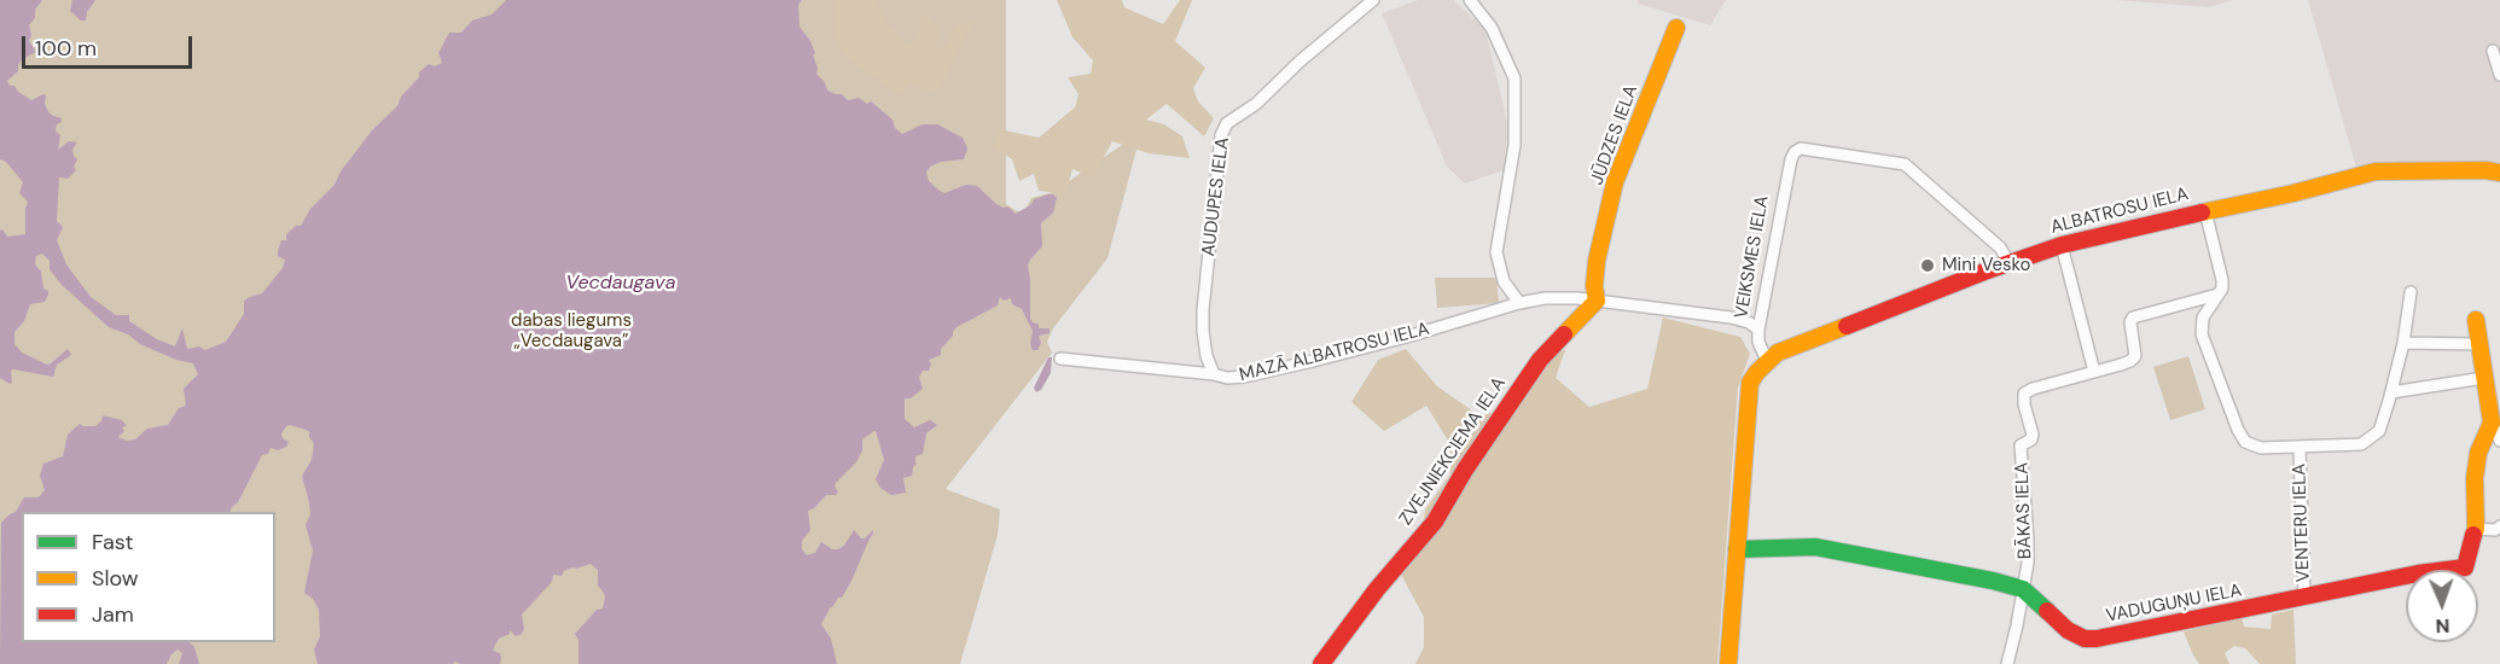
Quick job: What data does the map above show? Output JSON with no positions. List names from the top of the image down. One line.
{"streets":{"street":["JŪDZES IELA","AUDUPES IELA","ALBATROSU IELA","VEIKSMES IELA","MAZĀ ALBATROSU IELA","ZVEJNIEKCIEMA IELA","BĀKAS IELA","VENTERU IELA","VADUGUŅU IELA"]},"crossings":[["JŪDZES IELA","ZVEJNIEKCIEMA IELA"],["AUDUPES IELA","MAZĀ ALBATROSU IELA"],["ALBATROSU IELA","VEIKSMES IELA"],["BĀKAS IELA","VADUGUŅU IELA"],["VENTERU IELA","VADUGUŅU IELA"]],"water":["Vecdaugava"],"parks":["dabas liegums „Vecdaugava”"],"places":["Mini Vesko"],"legend":["Fast","Slow","Jam"],"scale_bar":"100 m","north":"bottom"}
